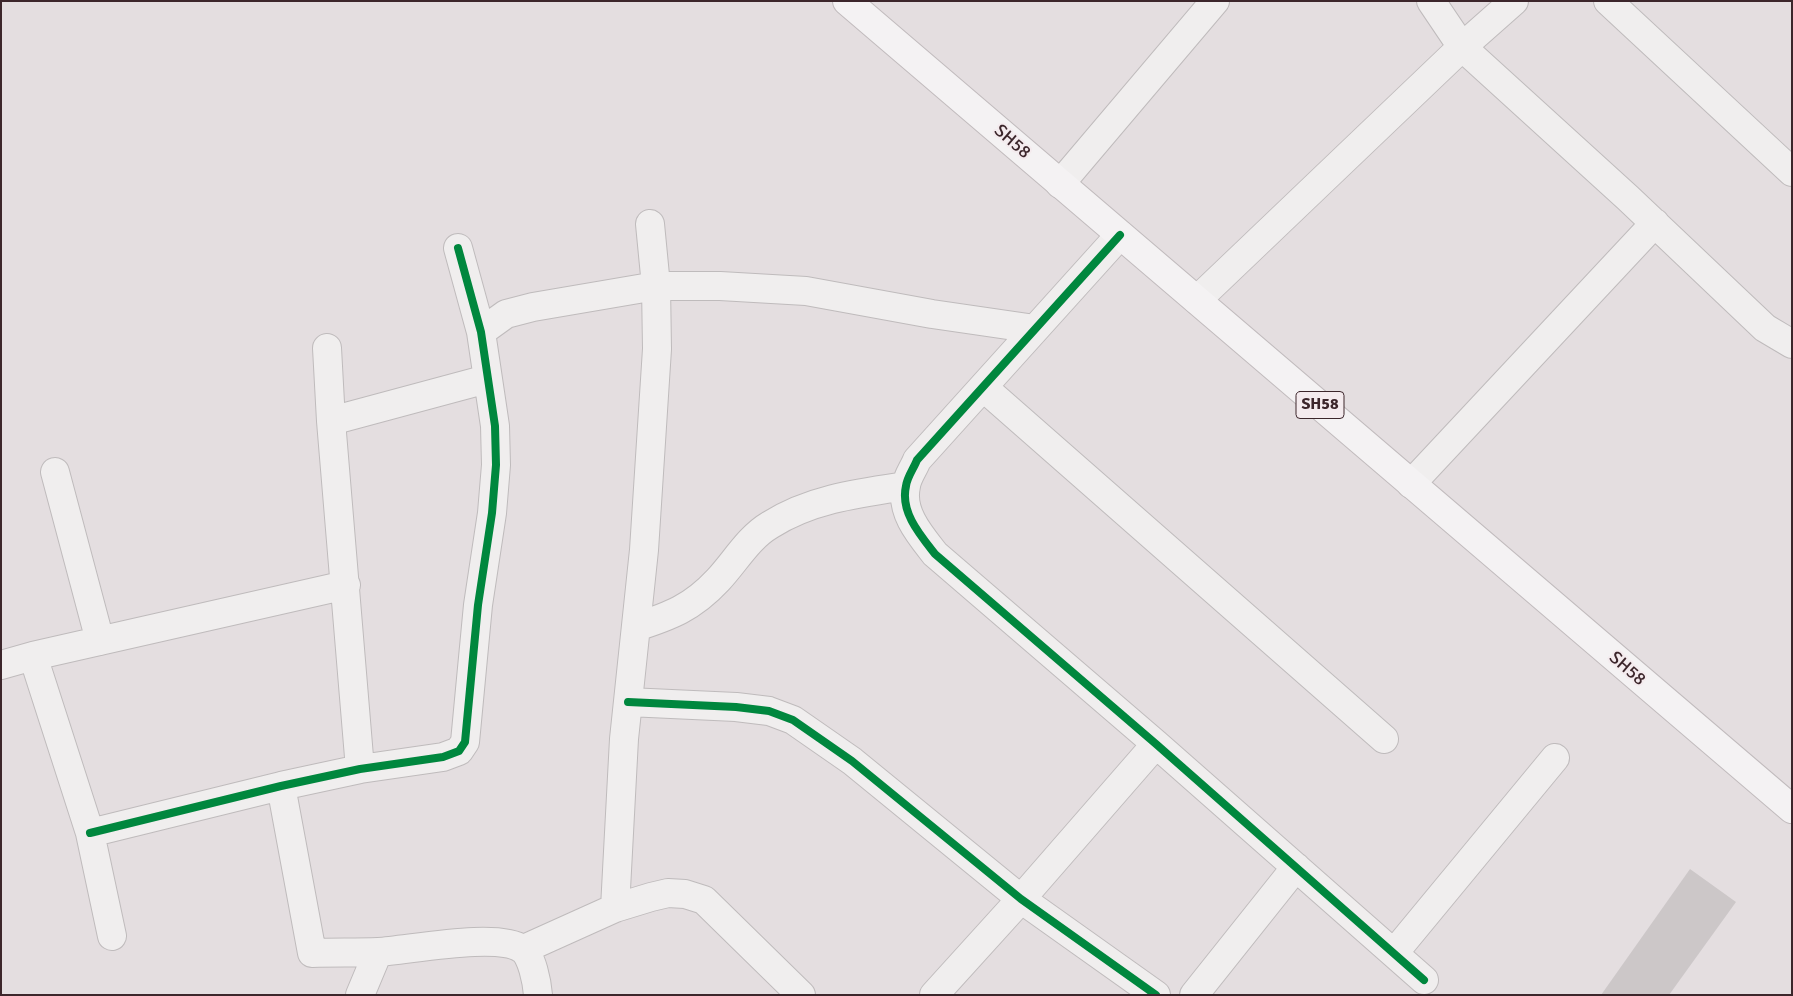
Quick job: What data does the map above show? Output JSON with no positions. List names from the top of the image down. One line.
{"streets":{"main road":["SH58"]}}
